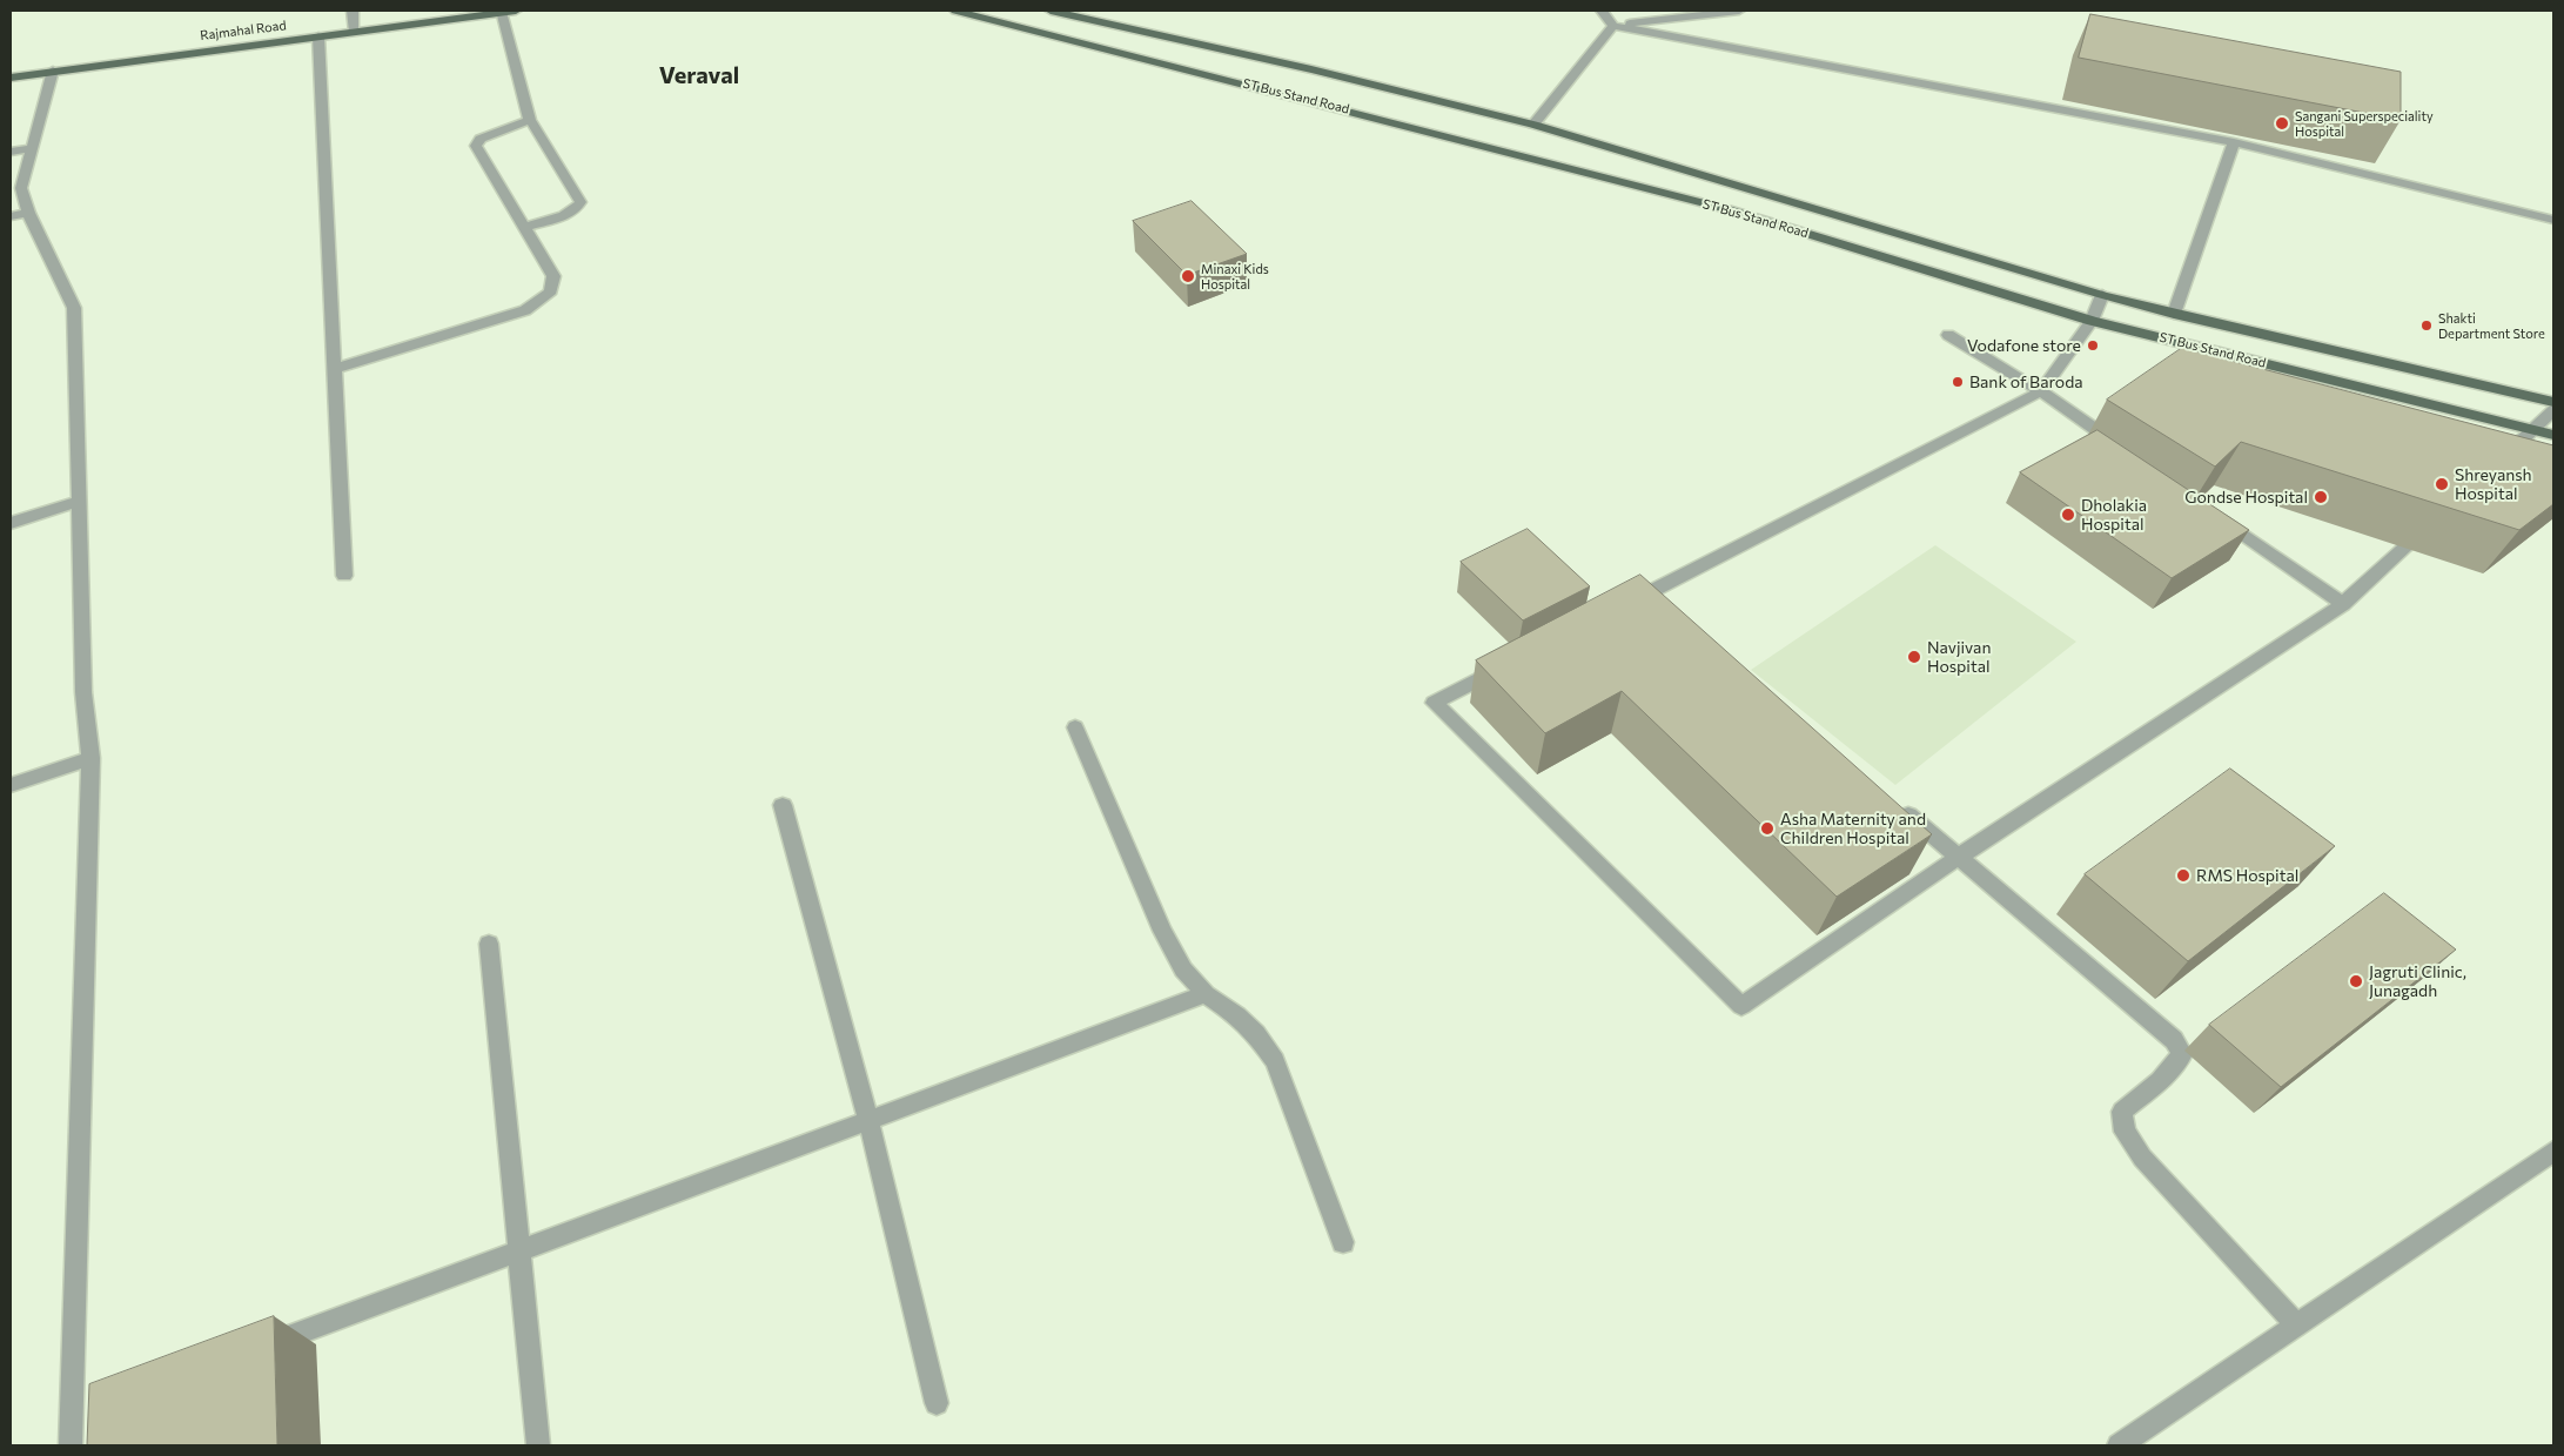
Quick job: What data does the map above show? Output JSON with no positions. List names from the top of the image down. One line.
{"streets":{"main road":["Rajmahal Road","ST Bus Stand Road"]},"districts":["Veraval"],"places":["Sangani Superspeciality Hospital","Minaxi Kids Hospital","Shakti Department Store","Vodafone store","Bank of Baroda","Shreyansh Hospital","Gondse Hospital","Dholakia Hospital","Navjivan Hospital","Asha Maternity and Children Hospital","RMS Hospital","Jagruti Clinic, Junagadh"]}
